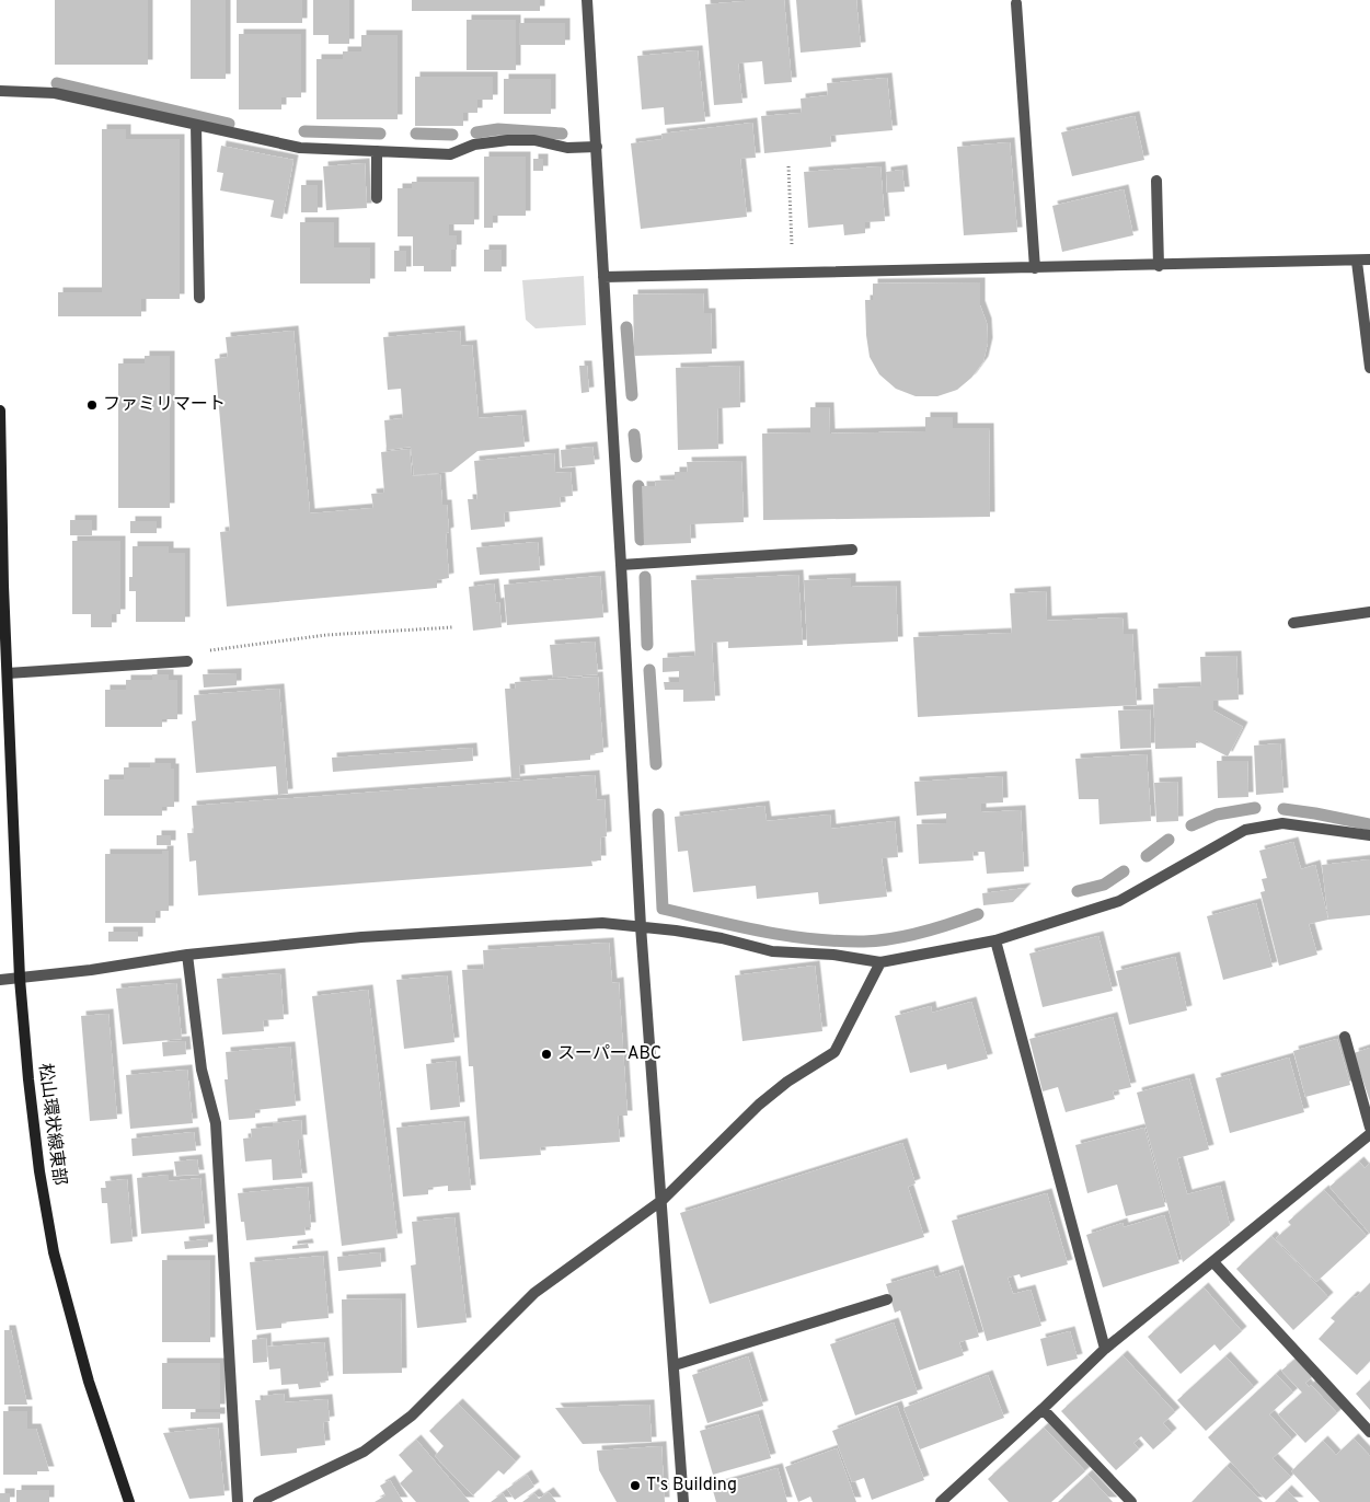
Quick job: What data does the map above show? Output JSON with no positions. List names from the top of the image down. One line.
{"streets":{"street":["松山環状線東部"]},"places":["ファミリマート","スーパーABC","T's Building"]}
